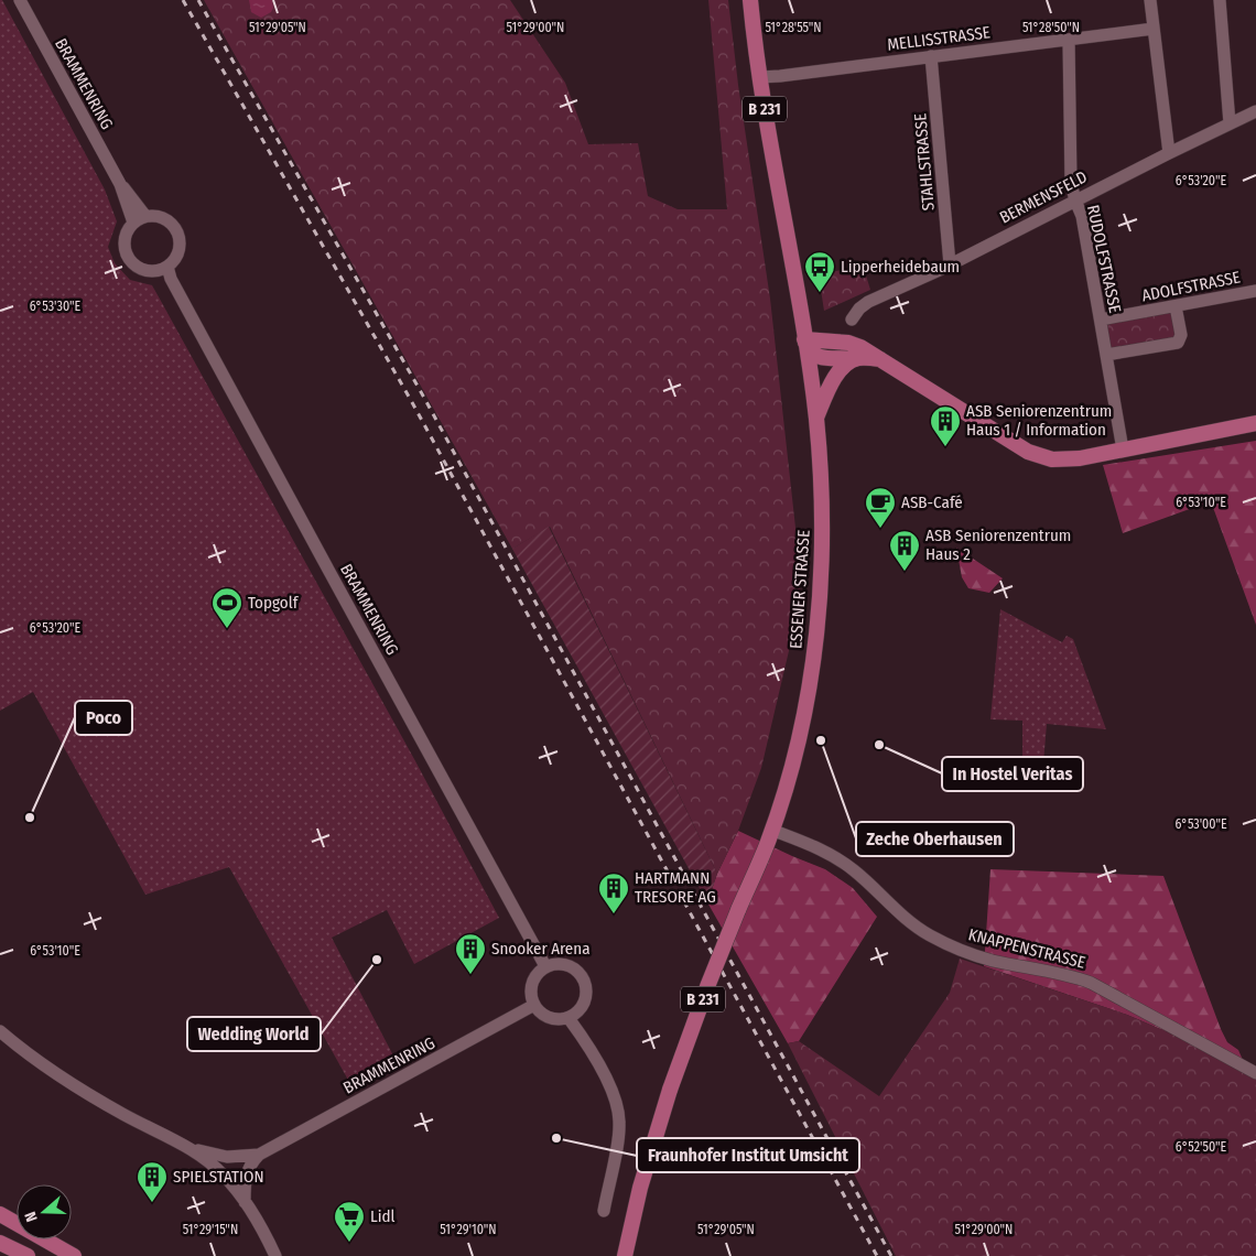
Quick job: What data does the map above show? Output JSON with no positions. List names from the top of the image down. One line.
{"streets":{"main road":["B 231","ESSENER STRASSE"],"street":["MELLISSTRASSE","BRAMMENRING","STAHLSTRASSE","BERMENSFELD","RUDOLFSTRASSE","ADOLFSTRASSE","KNAPPENSTRASSE"]},"crossings":[["MELLISSTRASSE","STAHLSTRASSE"],["MELLISSTRASSE","RUDOLFSTRASSE"],["MELLISSTRASSE","ESSENER STRASSE"],["STAHLSTRASSE","BERMENSFELD"],["BERMENSFELD","RUDOLFSTRASSE"],["RUDOLFSTRASSE","ADOLFSTRASSE"],["ESSENER STRASSE","KNAPPENSTRASSE"]],"places":{"bus stop":["Lipperheidebaum"],"building":["ASB Seniorenzentrum Haus 1 / Information","ASB Seniorenzentrum Haus 2","HARTMANN TRESORE AG","Snooker Arena","SPIELSTATION"],"cafe":["ASB-Café"],"sports":["Topgolf"],"other":["Zeche Oberhausen","In Hostel Veritas","Poco","Wedding World","Fraunhofer Institut Umsicht"],"supermarket":["Lidl"]},"north":"left","coordinates":["51°29'05\"N","51°29'00\"N","51°28'55\"N","51°28'50\"N","6°53'20\"E","6°53'30\"E","6°53'10\"E","6°53'00\"E","6°52'50\"E","51°29'15\"N","51°29'10\"N"]}
